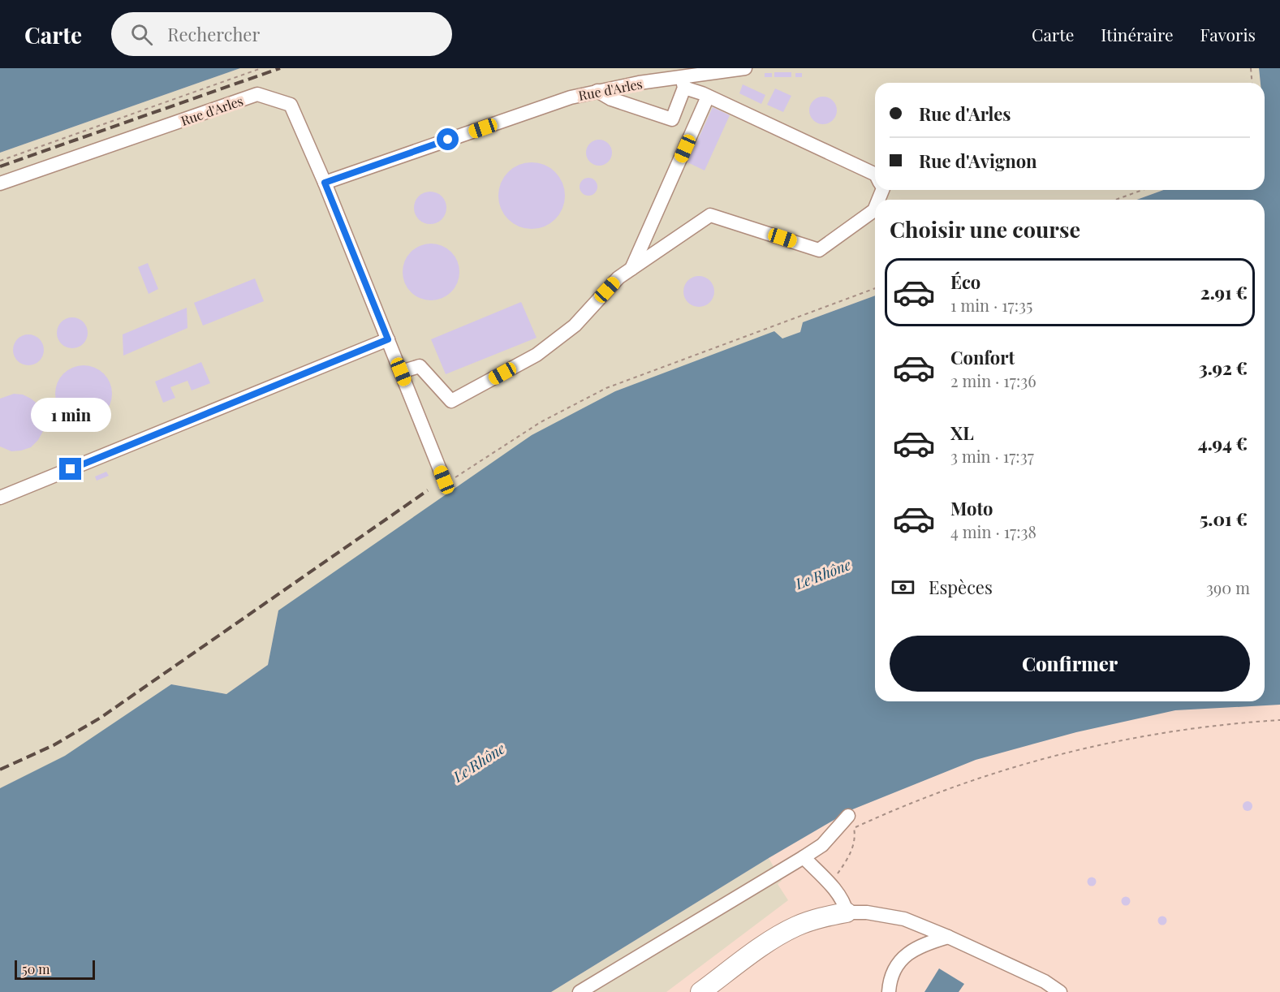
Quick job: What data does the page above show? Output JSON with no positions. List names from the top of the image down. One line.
{"streets":{"street":["Rue d'Arles"]},"water":["Le Rhône"],"scale_bar":"50 m","page":{"header":"Carte","search":"Rechercher","nav":["Carte","Itinéraire","Favoris"],"banner":["Rue d'Arles","Rue d'Avignon"],"heading":"Choisir une course","list":[{"name":"Éco","note":"1 min · 17:35","value":"2.91 €"},{"name":"Confort","note":"2 min · 17:36","value":"3.92 €"},{"name":"XL","note":"3 min · 17:37","value":"4.94 €"},{"name":"Moto","note":"4 min · 17:38","value":"5.01 €"}],"bubble":"1 min","pay":["Espèces","390 m"],"buttons":"Confirmer","scale":"50 m"}}
